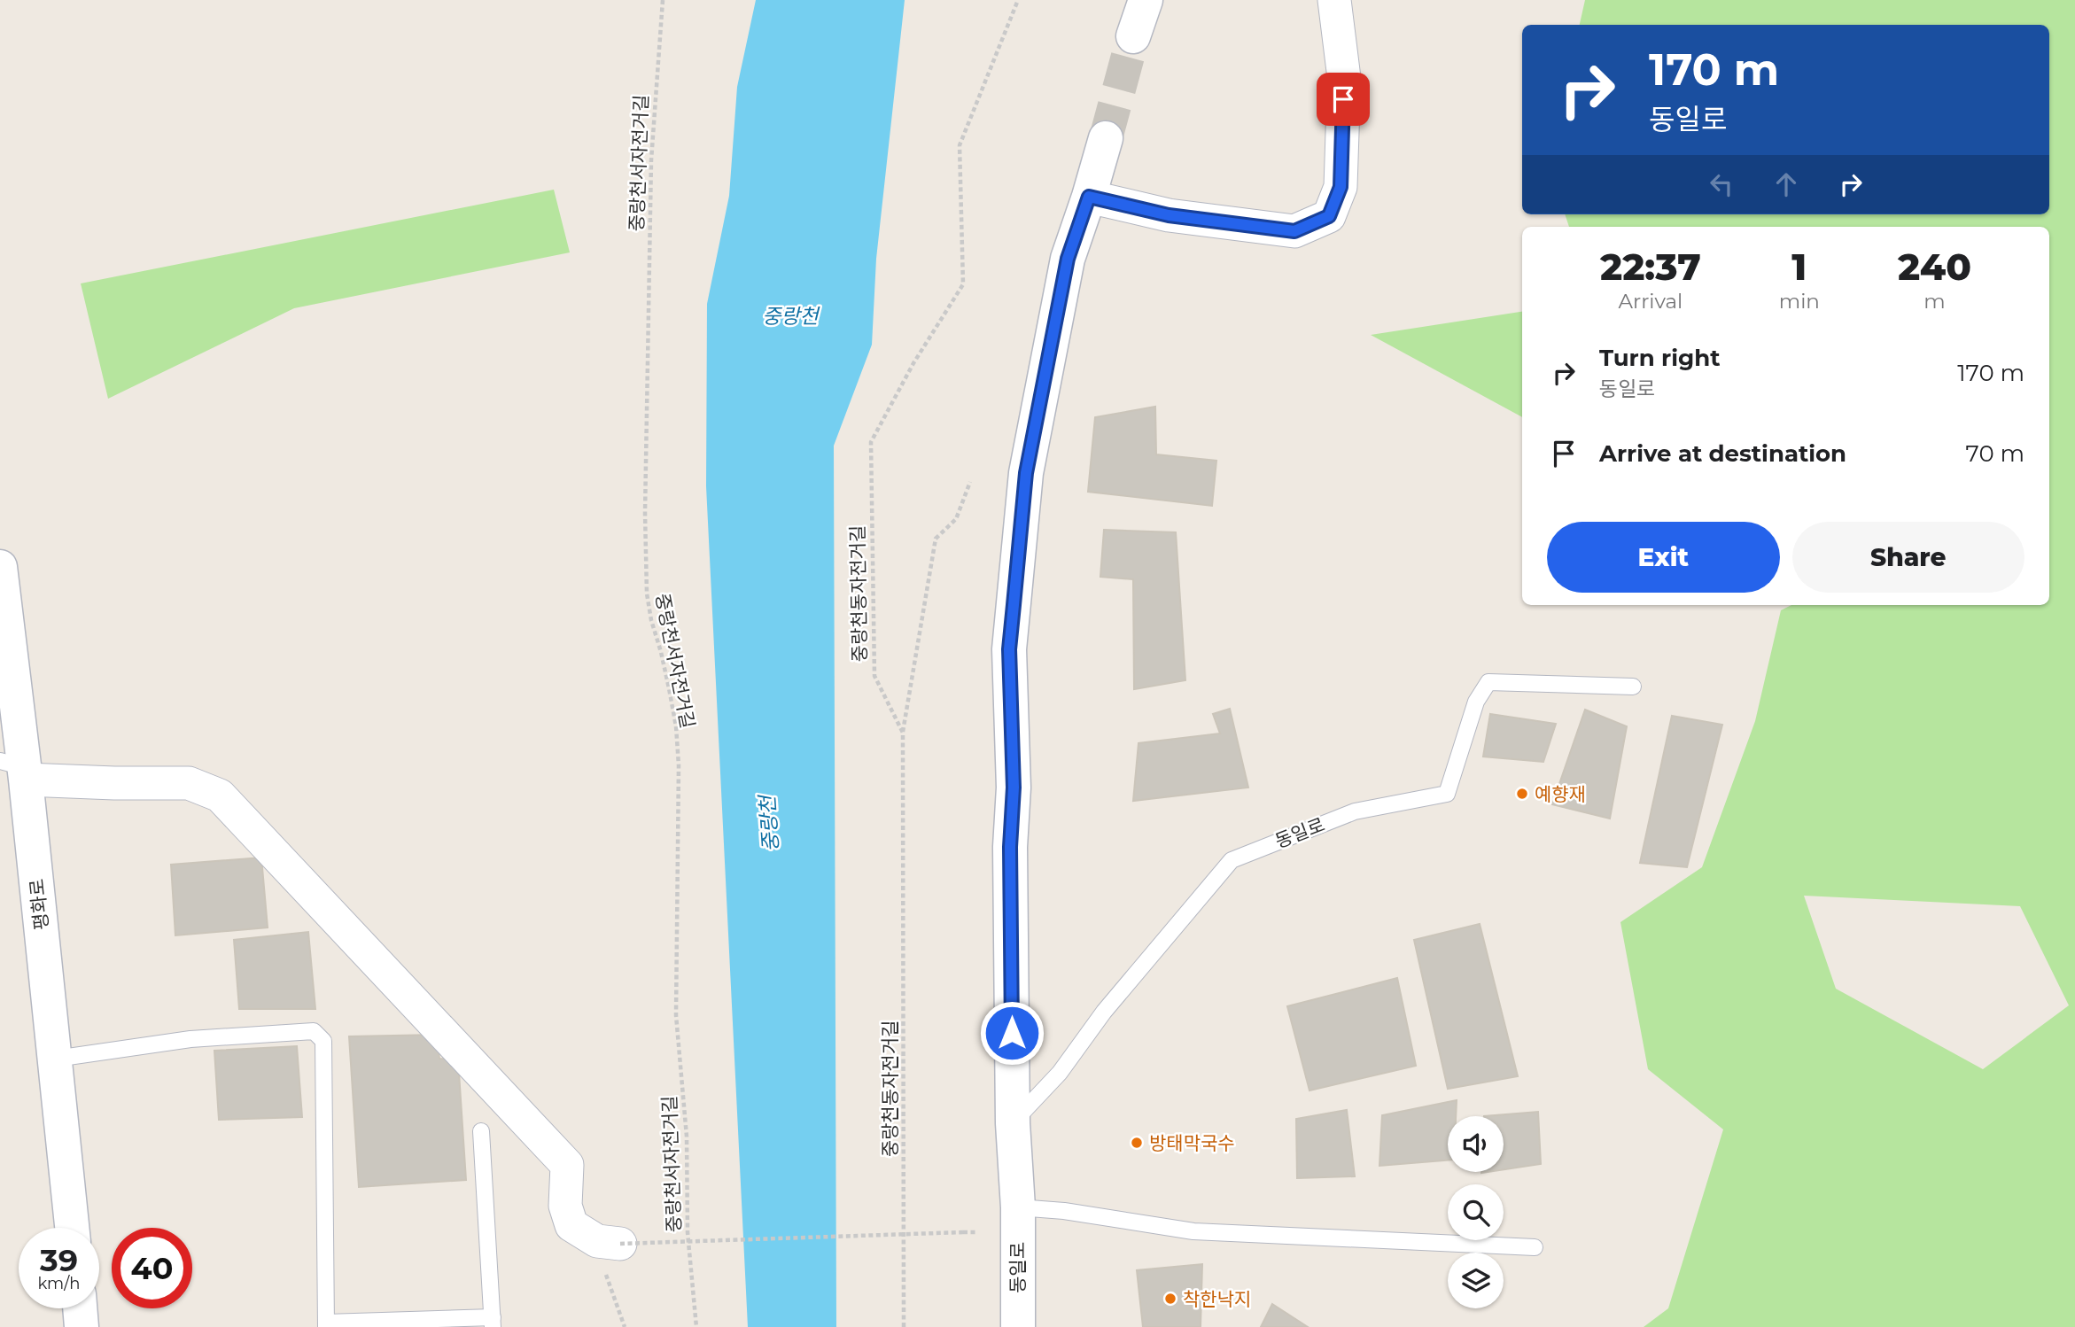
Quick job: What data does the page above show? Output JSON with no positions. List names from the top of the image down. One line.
{"streets":{"street":["동일로","평화로"],"path":["중랑천서자전거길","중랑천동자전거길"]},"water":["중랑천"],"places":["예향재","방태막국수","착한낙지"],"page":{"turn":["170 m","동일로"],"eta":["22:37","Arrival","1","min","240","m"],"list":[{"name":"Turn right","note":"동일로","value":"170 m"},{"name":"Arrive at destination","value":"70 m"}],"buttons":["Exit","Share"],"speed":"39 km/h","limit":"40"}}
